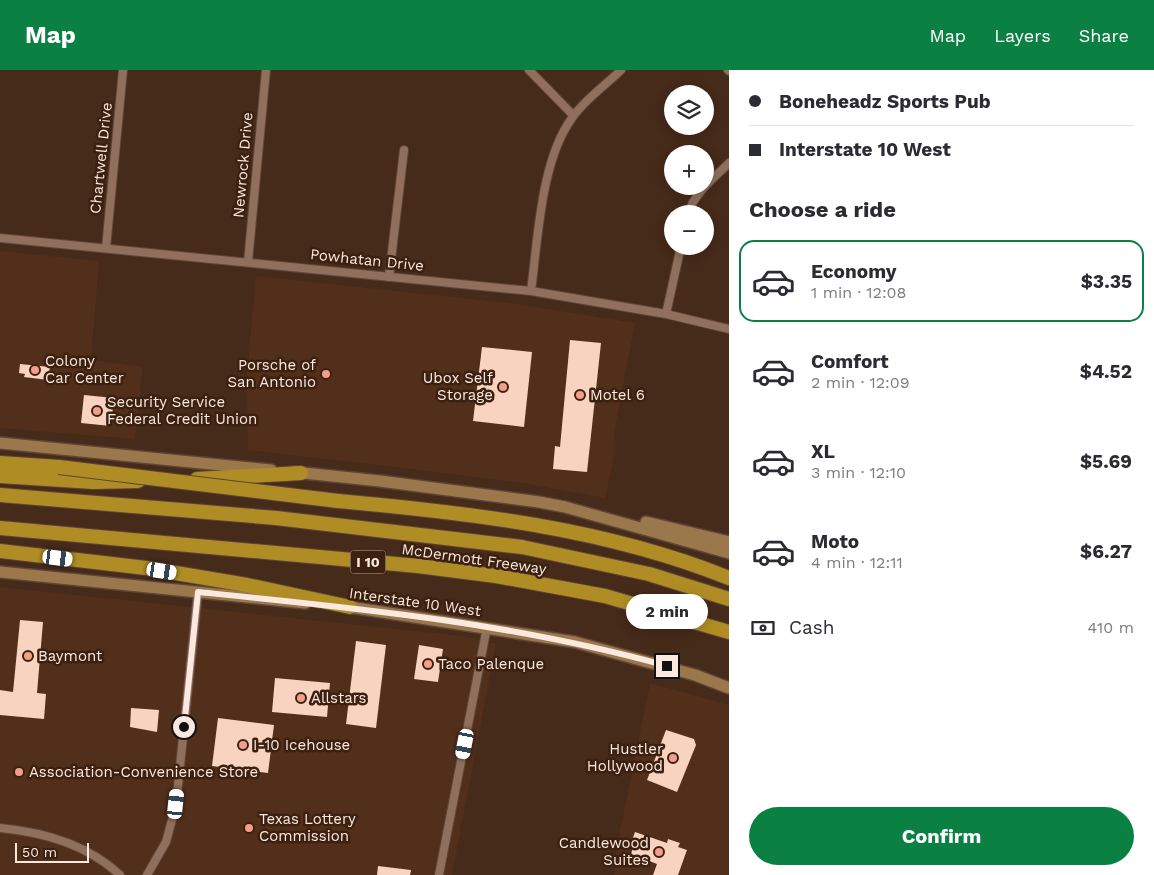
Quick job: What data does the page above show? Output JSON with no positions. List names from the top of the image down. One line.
{"streets":{"highway":["McDermott Freeway","I 10"],"main road":["Interstate 10 West"],"street":["Chartwell Drive","Newrock Drive","Powhatan Drive"]},"crossings":[["Chartwell Drive","Powhatan Drive"],["Newrock Drive","Powhatan Drive"]],"places":["Colony Car Center","Porsche of San Antonio","Ubox Self Storage","Motel 6","Security Service Federal Credit Union","Baymont","Taco Palenque","Allstars","I-10 Icehouse","Hustler Hollywood","Association-Convenience Store","Texas Lottery Commission","Candlewood Suites"],"scale_bar":"50 m","page":{"header":"Map","nav":["Map","Layers","Share"],"banner":["Boneheadz Sports Pub","Interstate 10 West"],"map_buttons":["+","−"],"heading":"Choose a ride","list":[{"name":"Economy","note":"1 min · 12:08","value":"$3.35"},{"name":"Comfort","note":"2 min · 12:09","value":"$4.52"},{"name":"XL","note":"3 min · 12:10","value":"$5.69"},{"name":"Moto","note":"4 min · 12:11","value":"$6.27"}],"bubble":"2 min","pay":["Cash","410 m"],"buttons":"Confirm","scale":"50 m"}}
